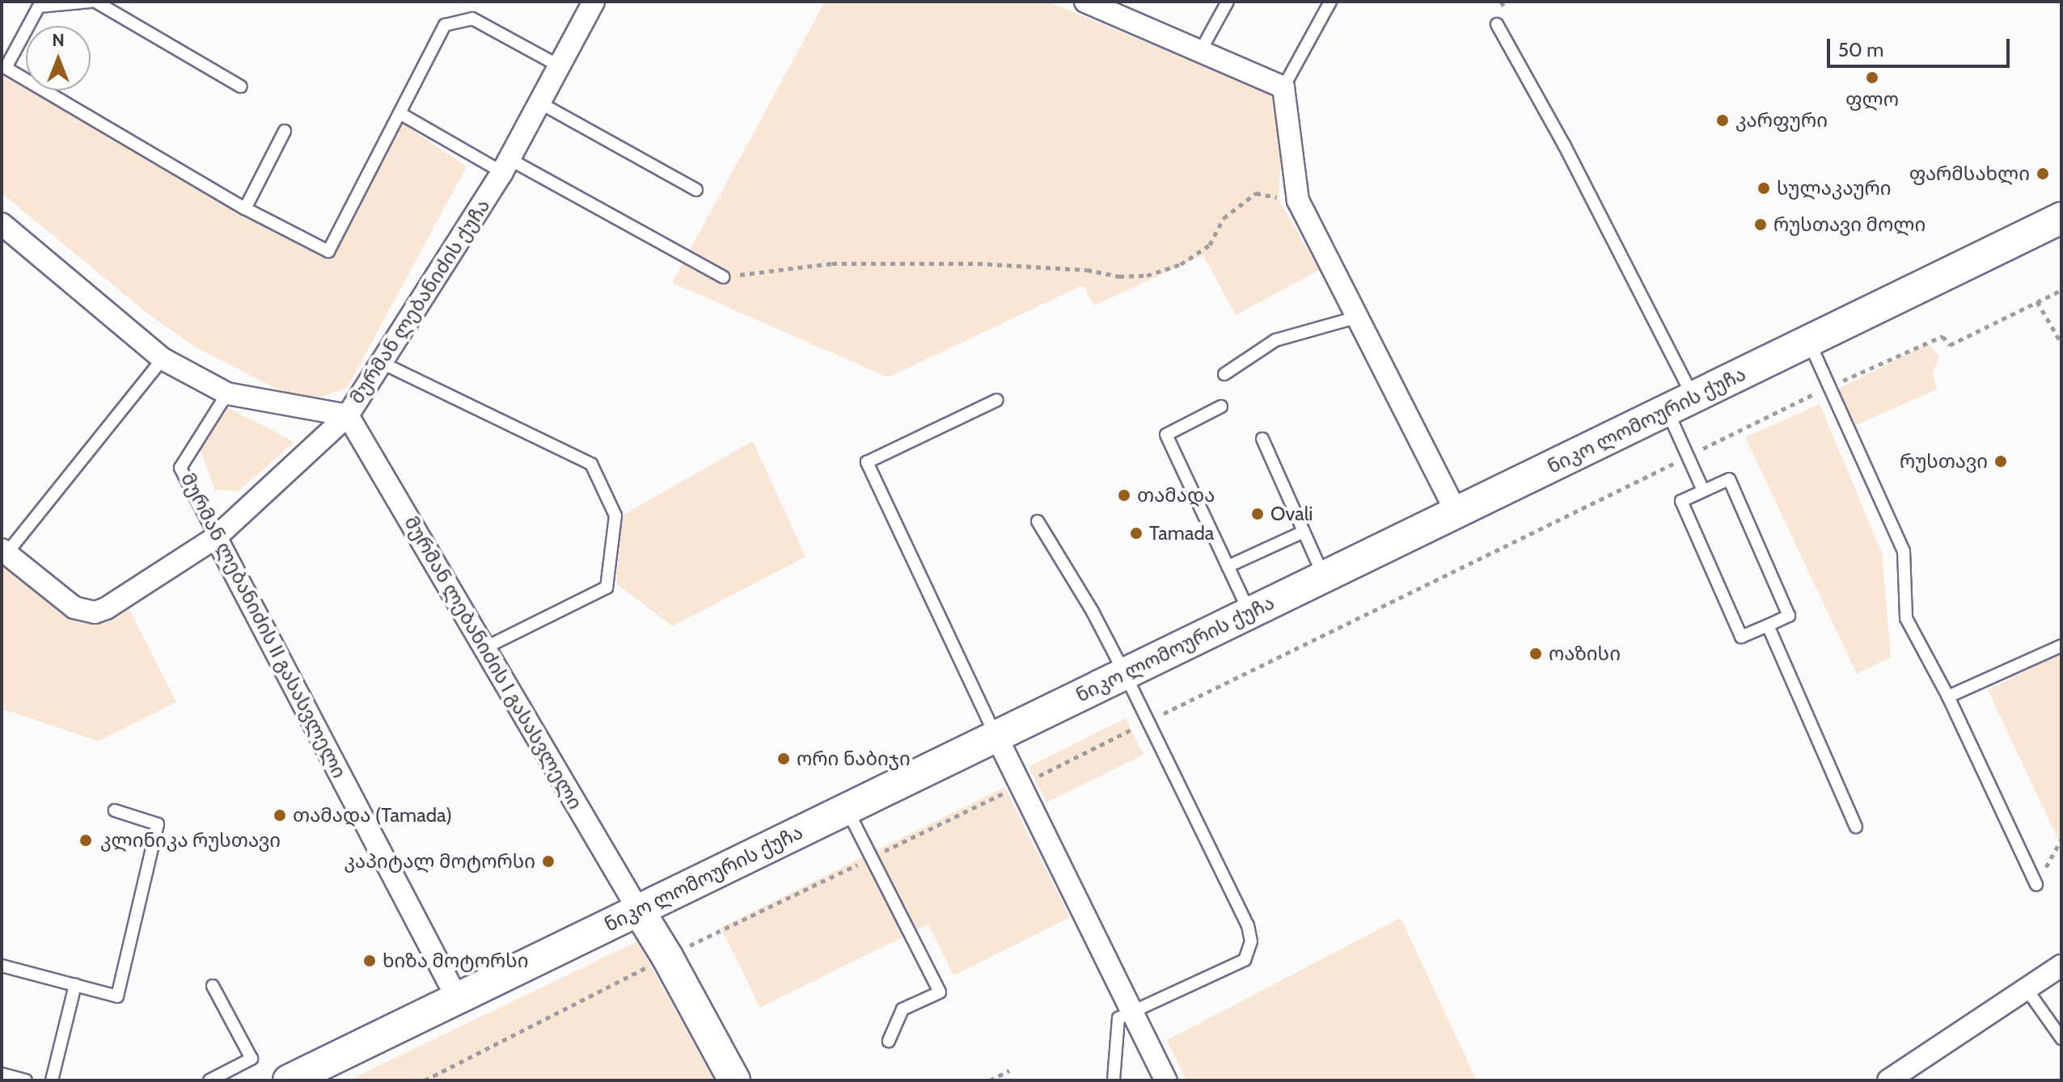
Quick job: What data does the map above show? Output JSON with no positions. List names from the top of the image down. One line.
{"streets":{"street":["მურმან ლებანიძის ქუჩა","ნიკო ლომოურის ქუჩა","მურმან ლებანიძის II გასასვლელი","მურმან ლებანიძის I გასასვლელი"]},"crossings":[["მურმან ლებანიძის ქუჩა","მურმან ლებანიძის II გასასვლელი"],["მურმან ლებანიძის ქუჩა","მურმან ლებანიძის I გასასვლელი"],["ნიკო ლომოურის ქუჩა","მურმან ლებანიძის II გასასვლელი"],["ნიკო ლომოურის ქუჩა","მურმან ლებანიძის I გასასვლელი"]],"places":["ფლო","კარფური","ფარმსახლი","სულაკაური","რუსთავი მოლი","რუსთავი","თამადა","Ovali","Tamada","ოაზისი","ორი ნაბიჯი","თამადა (Tamada)","კლინიკა რუსთავი","კაპიტალ მოტორსი","ხიზა მოტორსი"],"scale_bar":"50 m","north":"top"}
